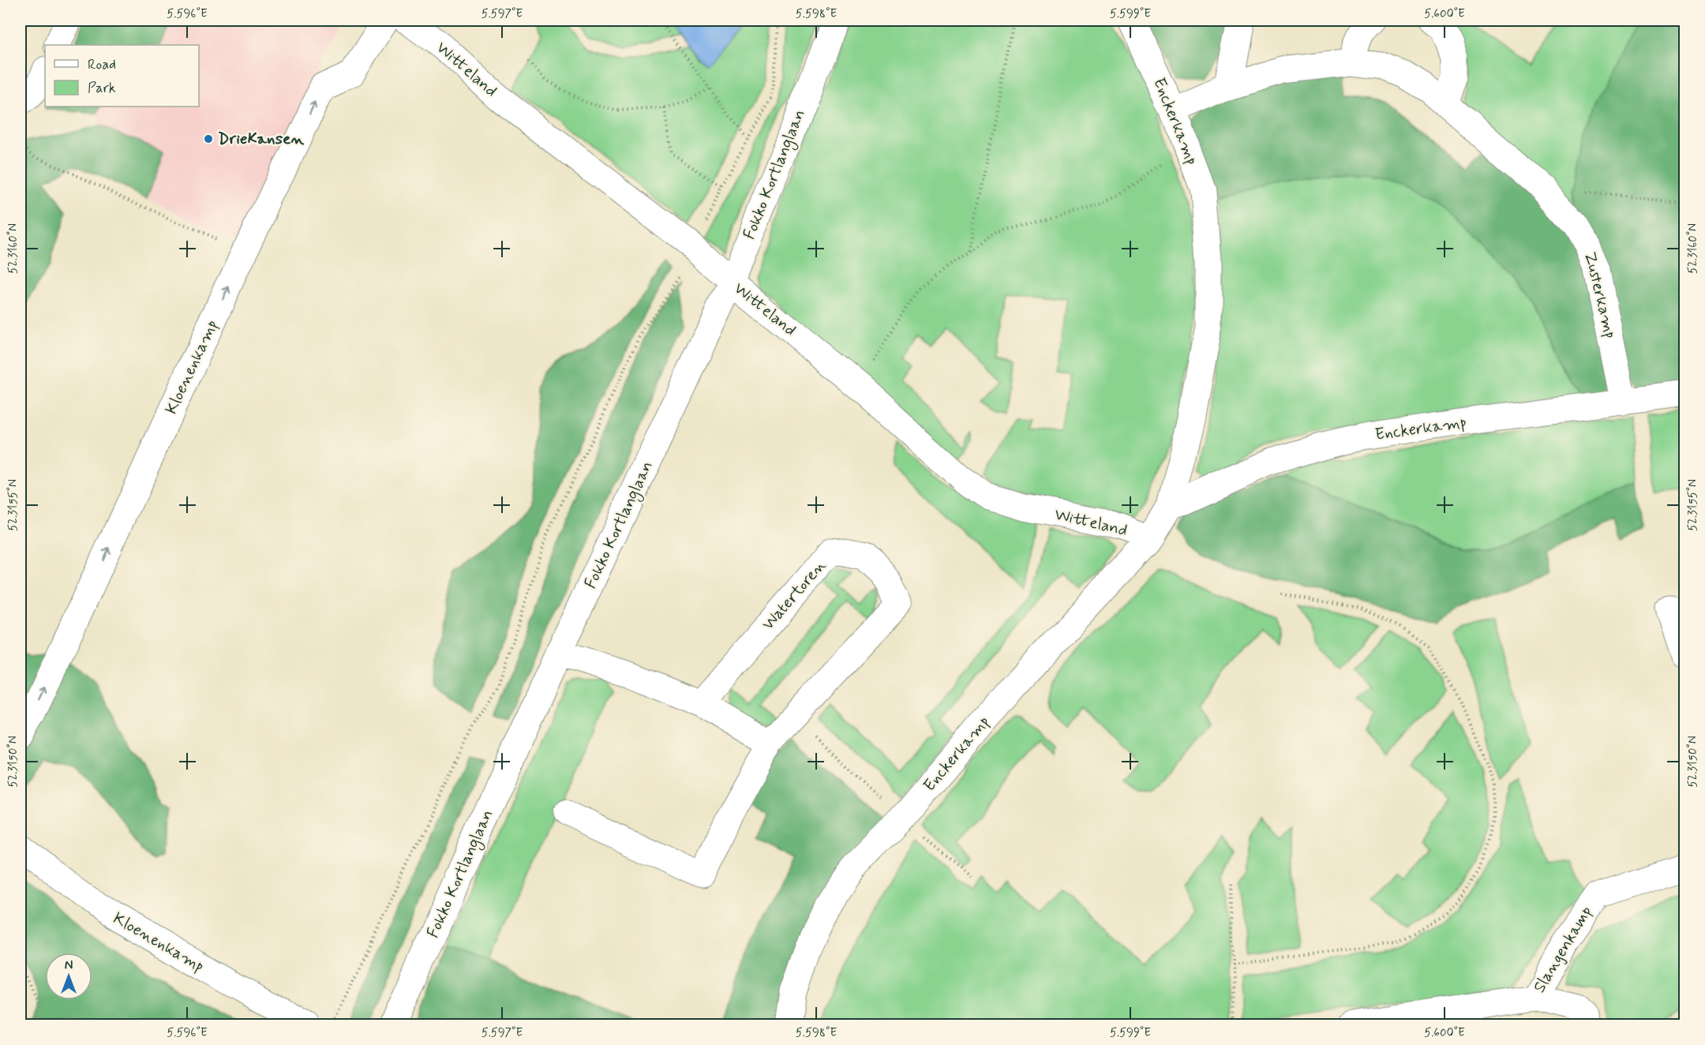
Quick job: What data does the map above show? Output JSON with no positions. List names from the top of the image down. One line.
{"streets":{"street":["Witteland","Enckerkamp","Fokko Kortlanglaan","Zusterkamp","Kloenenkamp","Watertoren","Slangenkamp"]},"crossings":[["Witteland","Enckerkamp"],["Witteland","Fokko Kortlanglaan"],["Enckerkamp","Zusterkamp"]],"one_way":["Kloenenkamp"],"places":["DrieKansen"],"legend":["Road","Park"],"north":"top","coordinates":["5.596°E","5.597°E","5.598°E","5.599°E","5.600°E","52.3160°N","52.3155°N","52.3150°N"]}
